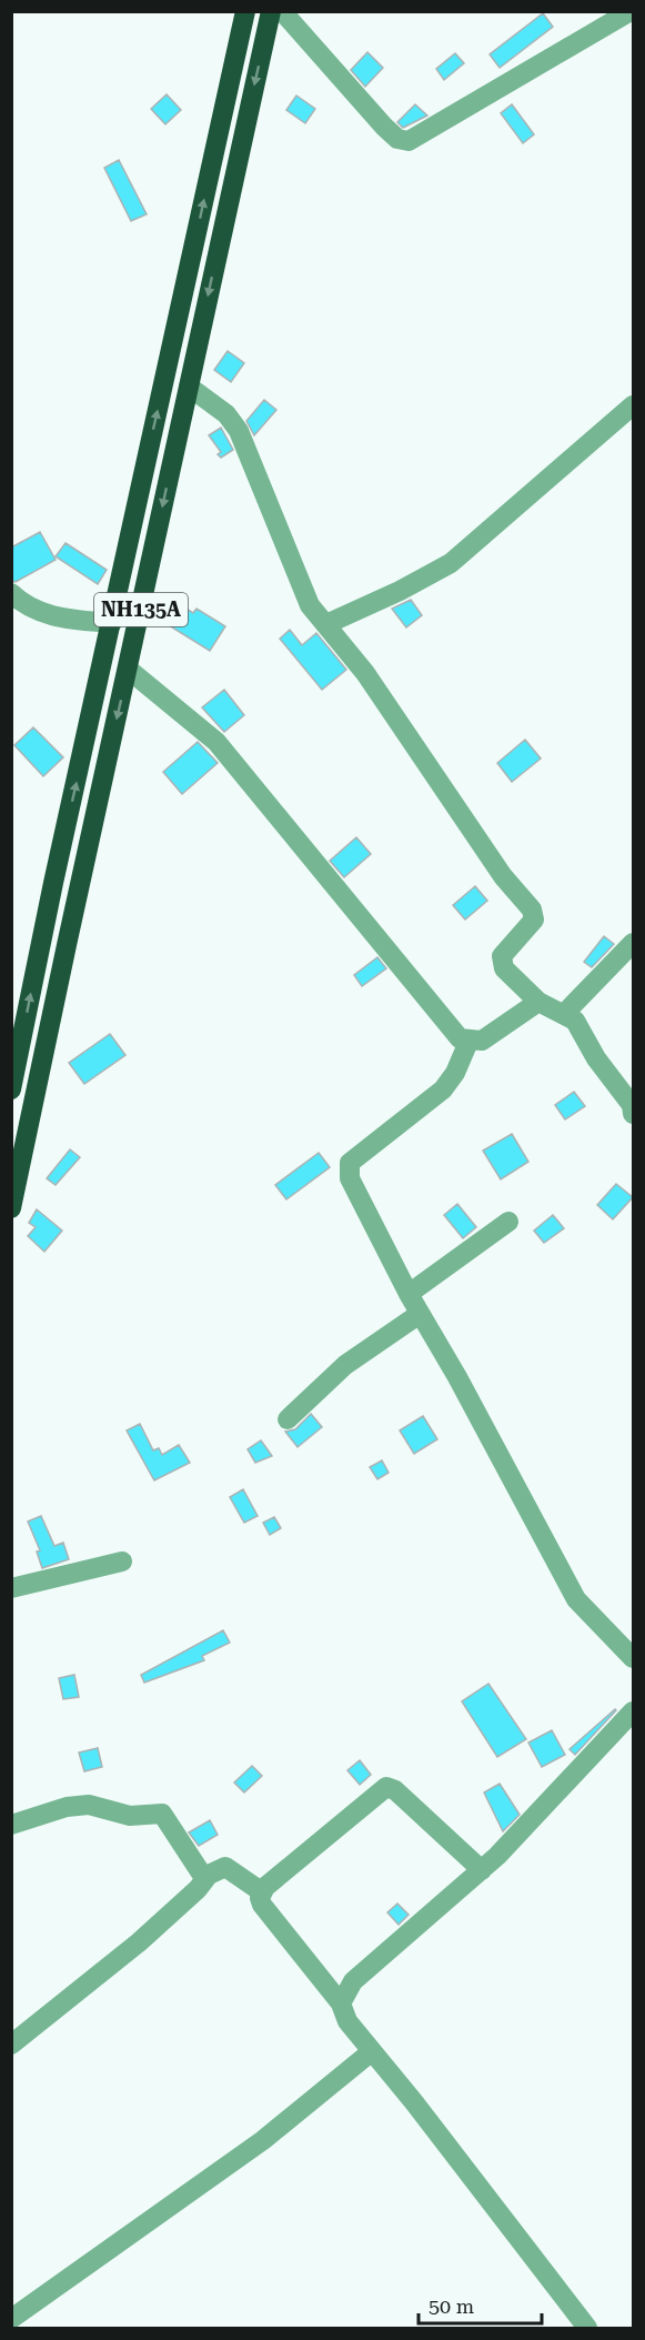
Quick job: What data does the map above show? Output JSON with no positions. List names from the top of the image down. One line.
{"streets":{"highway":["NH135A"]},"scale_bar":"50 m"}
